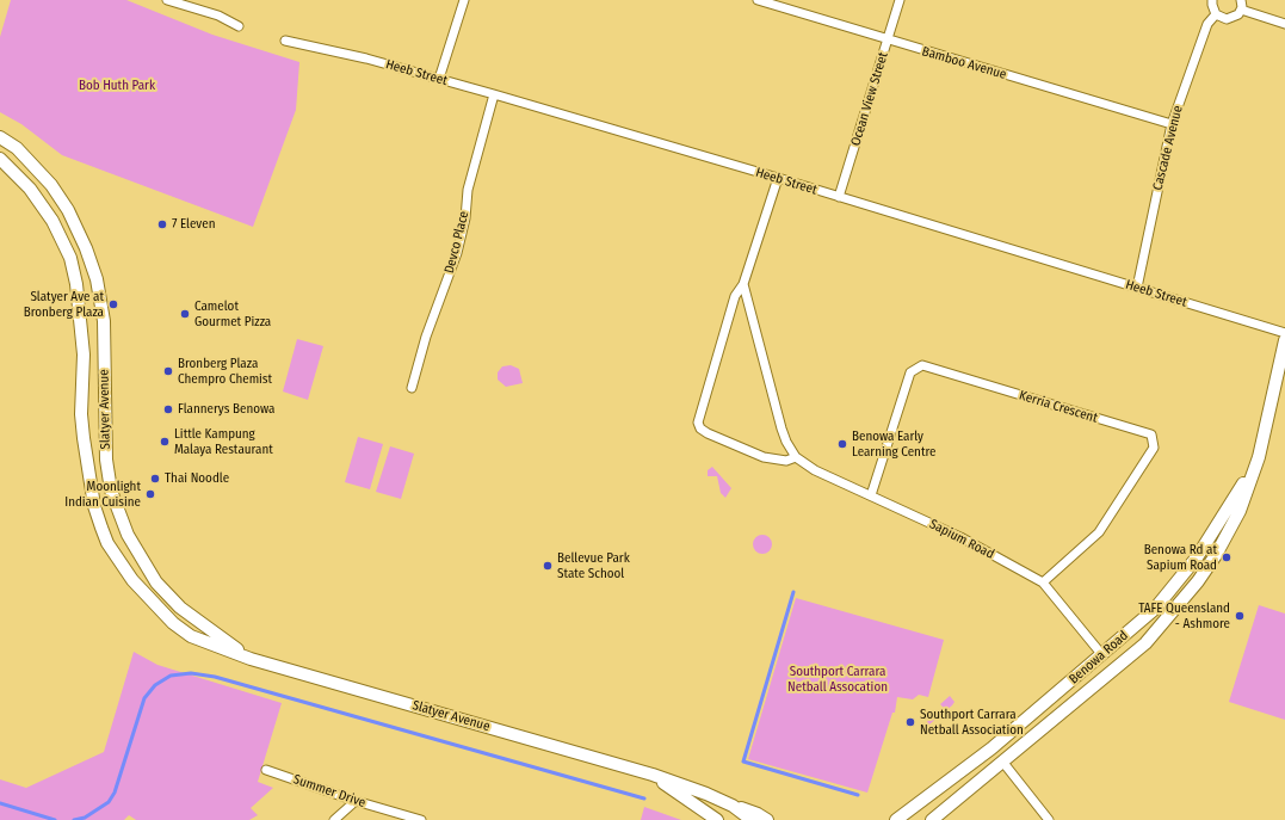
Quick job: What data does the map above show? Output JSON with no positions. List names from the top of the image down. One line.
{"streets":{"main road":["Slatyer Avenue","Benowa Road"],"street":["Bamboo Avenue","Heeb Street","Ocean View Street","Cascade Avenue","Devco Place","Kerria Crescent","Sapium Road","Summer Drive"]},"crossings":[["Bamboo Avenue","Ocean View Street"],["Bamboo Avenue","Cascade Avenue"],["Heeb Street","Ocean View Street"],["Heeb Street","Cascade Avenue"],["Heeb Street","Devco Place"],["Kerria Crescent","Sapium Road"],["Sapium Road","Benowa Road"]],"parks":["Bob Huth Park","Southport Carrara Netball Assocation"],"places":["7 Eleven","Slatyer Ave at Bronberg Plaza","Camelot Gourmet Pizza","Bronberg Plaza Chempro Chemist","Flannerys Benowa","Little Kampung Malaya Restaurant","Benowa Early Learning Centre","Thai Noodle","Moonlight Indian Cuisine","Benowa Rd at Sapium Road","Bellevue Park State School","TAFE Queensland - Ashmore","Southport Carrara Netball Association"]}
